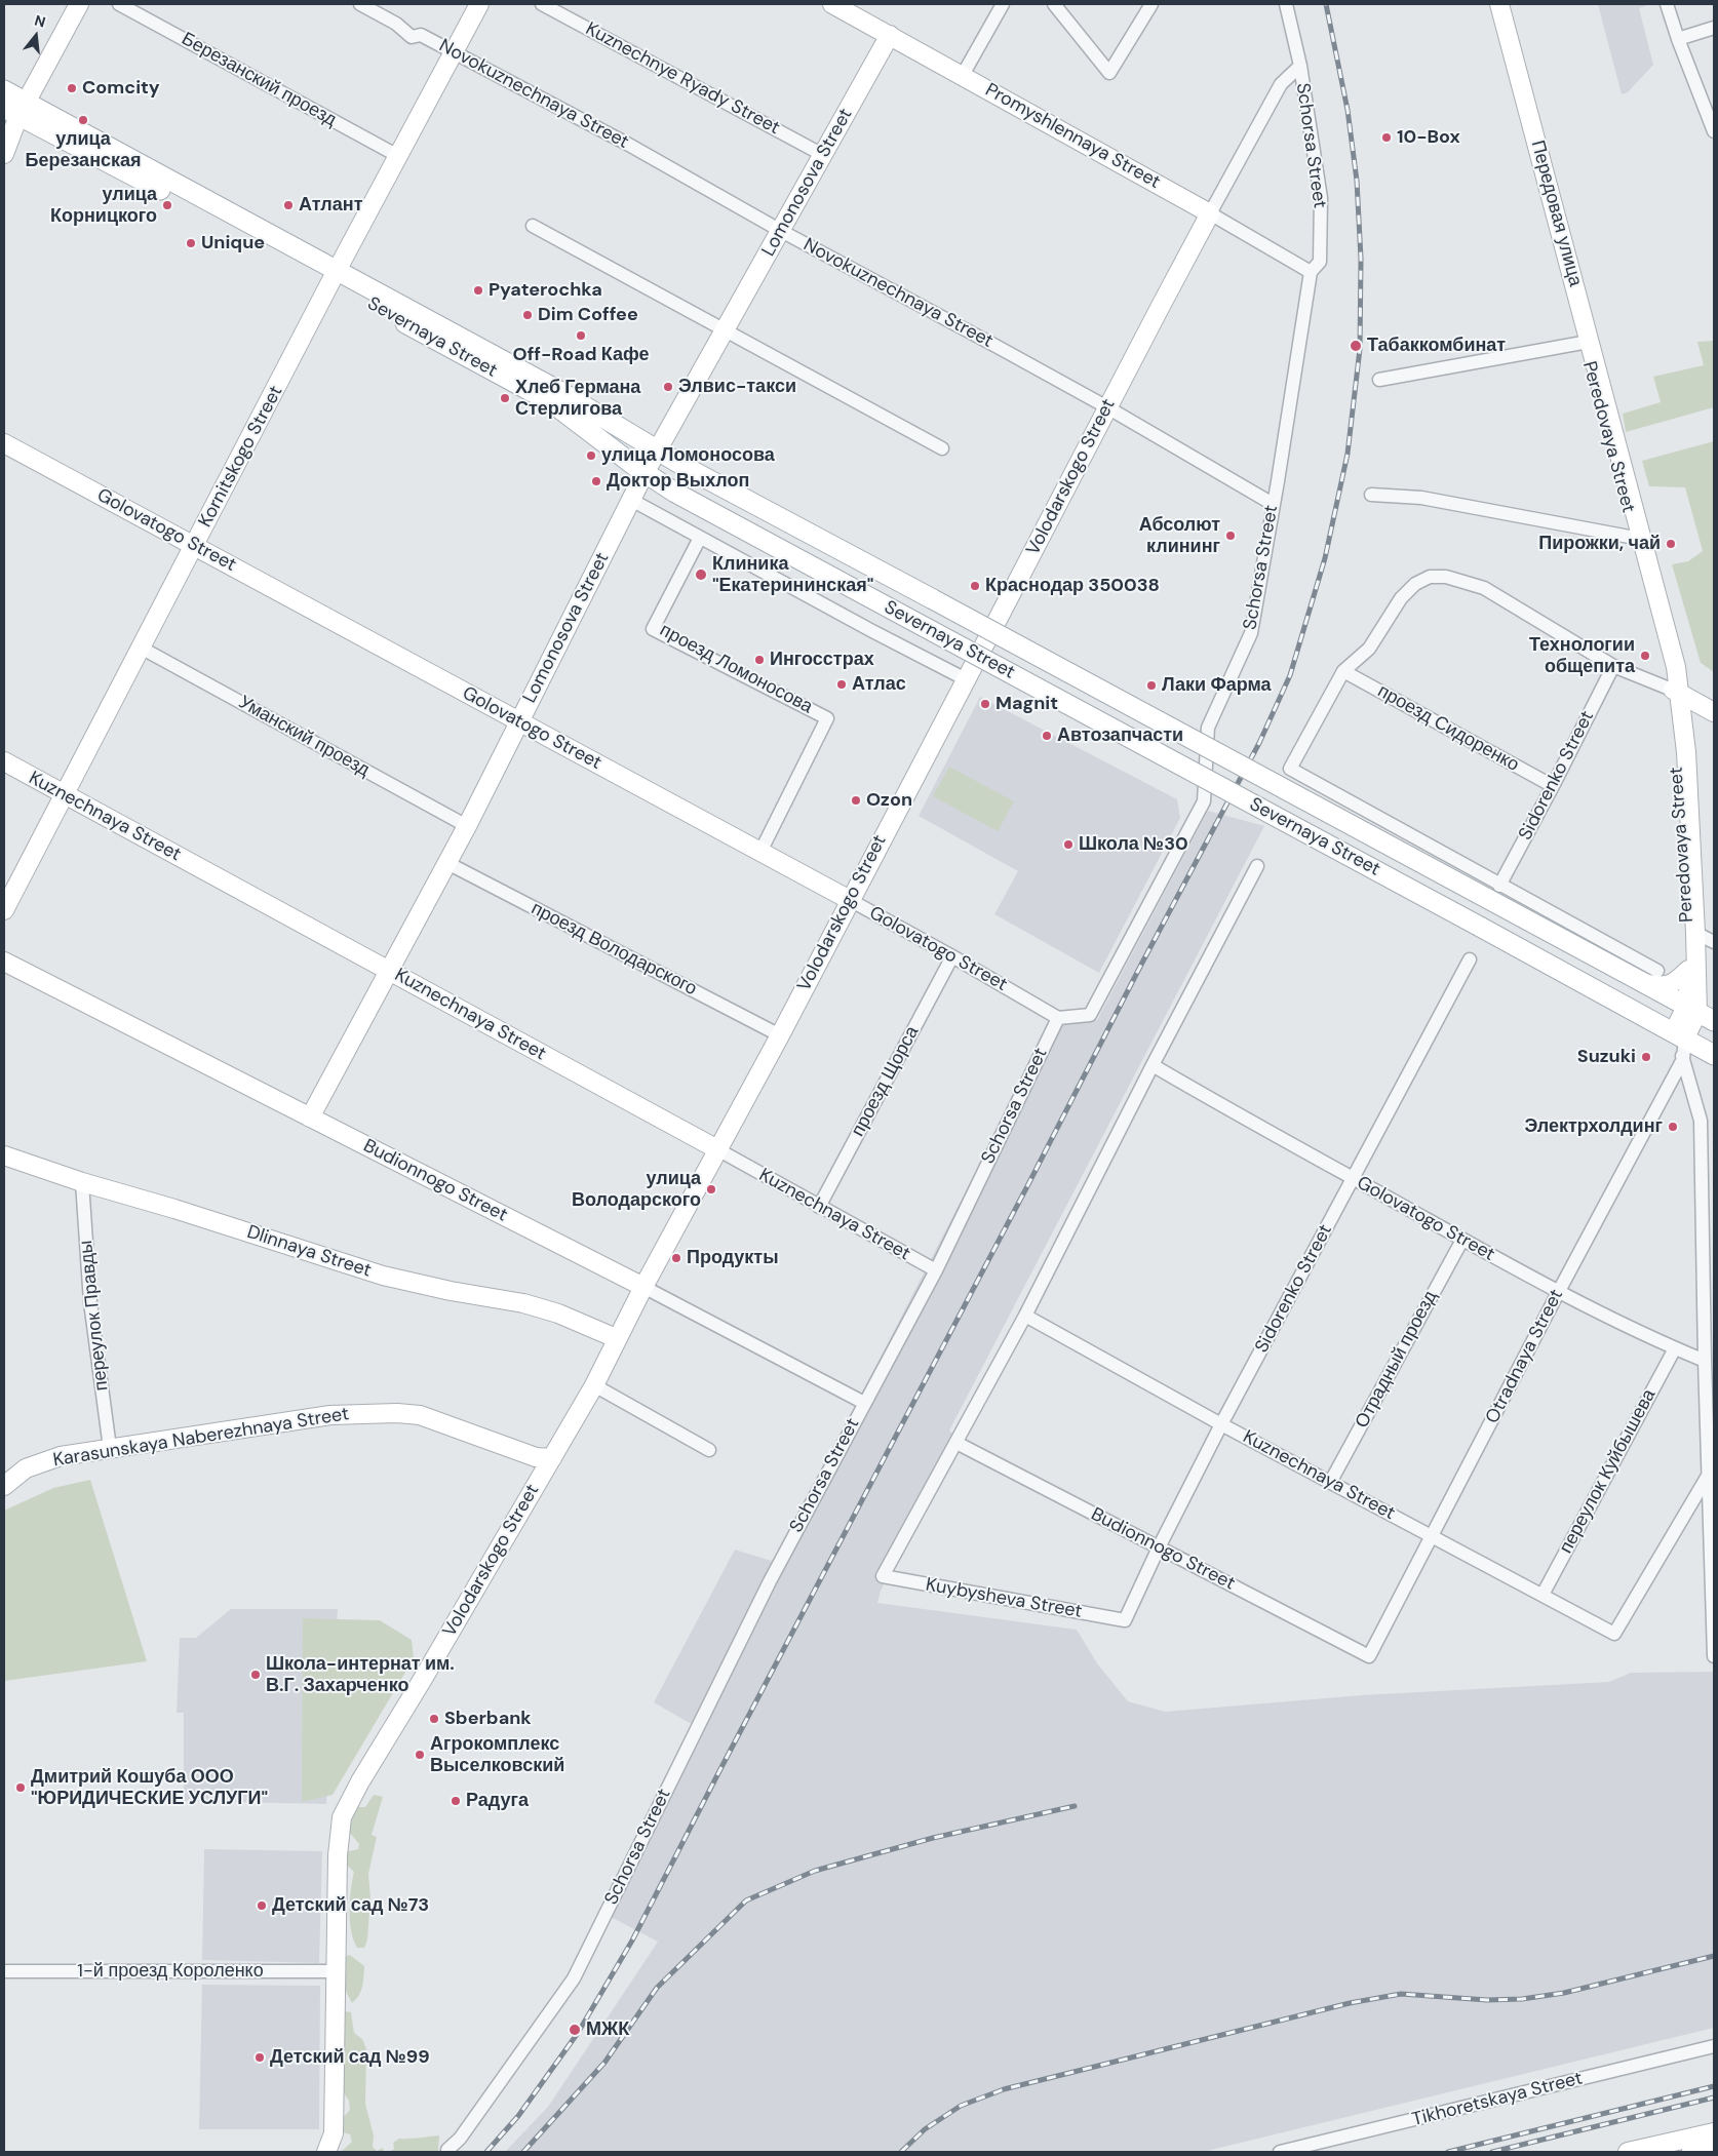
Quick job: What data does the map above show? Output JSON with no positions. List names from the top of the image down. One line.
{"streets":{"main road":["Severnaya Street"],"street":["Kuznechnye Ryady Street","Березанский проезд","Novokuznechnaya Street","Promyshlennaya Street","Schorsa Street","Lomonosova Street","Передовая улица","Peredovaya Street","Kornitskogo Street","Volodarskogo Street","Golovatogo Street","проезд Ломоносова","проезд Сидоренко","Уманский проезд","Sidorenko Street","Kuznechnaya Street","проезд Володарского","проезд Щорса","Budionnogo Street","Dlinnaya Street","переулок Правды","Otradnaya Street","Отрадный проезд","Karasunskaya Naberezhnaya Street","переулок Куйбышева","Kuybysheva Street","1-й проезд Короленко","Tikhoretskaya Street"]},"crossings":[["Kuznechnye Ryady Street","Lomonosova Street"],["Березанский проезд","Kornitskogo Street"],["Novokuznechnaya Street","Schorsa Street"],["Novokuznechnaya Street","Lomonosova Street"],["Novokuznechnaya Street","Kornitskogo Street"],["Novokuznechnaya Street","Volodarskogo Street"],["Promyshlennaya Street","Schorsa Street"],["Promyshlennaya Street","Lomonosova Street"],["Promyshlennaya Street","Volodarskogo Street"],["Schorsa Street","Volodarskogo Street"],["Schorsa Street","Golovatogo Street"],["Schorsa Street","Kuznechnaya Street"],["Schorsa Street","Budionnogo Street"],["Lomonosova Street","Severnaya Street"],["Lomonosova Street","Golovatogo Street"],["Lomonosova Street","Уманский проезд"],["Lomonosova Street","Kuznechnaya Street"],["Lomonosova Street","проезд Володарского"],["Lomonosova Street","Budionnogo Street"],["Передовая улица","Peredovaya Street"],["Severnaya Street","Peredovaya Street"],["Severnaya Street","Kornitskogo Street"],["Kornitskogo Street","Golovatogo Street"],["Kornitskogo Street","Уманский проезд"],["Kornitskogo Street","Kuznechnaya Street"],["Volodarskogo Street","Golovatogo Street"],["Volodarskogo Street","Kuznechnaya Street"],["Volodarskogo Street","проезд Володарского"],["Volodarskogo Street","Budionnogo Street"],["Volodarskogo Street","Dlinnaya Street"],["Volodarskogo Street","Karasunskaya Naberezhnaya Street"],["Volodarskogo Street","1-й проезд Короленко"],["Golovatogo Street","проезд Ломоносова"],["Golovatogo Street","Sidorenko Street"],["Golovatogo Street","проезд Щорса"],["Golovatogo Street","Otradnaya Street"],["Golovatogo Street","Отрадный проезд"],["Golovatogo Street","переулок Куйбышева"],["проезд Сидоренко","Sidorenko Street"],["Sidorenko Street","Kuznechnaya Street"],["Sidorenko Street","Budionnogo Street"],["Sidorenko Street","Kuybysheva Street"],["Kuznechnaya Street","проезд Щорса"],["Kuznechnaya Street","Otradnaya Street"],["Kuznechnaya Street","Отрадный проезд"],["Kuznechnaya Street","переулок Куйбышева"],["Budionnogo Street","Otradnaya Street"],["Budionnogo Street","Kuybysheva Street"],["Dlinnaya Street","переулок Правды"],["переулок Правды","Karasunskaya Naberezhnaya Street"]],"places":["Comcity","улица Березанская","10-Box","улица Корницкого","Атлант","Unique","Pyaterochka","Dim Coffee","Off-Road Кафе","Табаккомбинат","Элвис-такси","Хлеб Германа Стерлигова","улица Ломоносова","Доктор Выхлоп","Абсолют клининг","Пирожки, чай","Клиника \"Екатерининская\"","Краснодар 350038","Технологии общепита","Ингосстрах","Атлас","Лаки Фарма","Magnit","Автозапчасти","Ozon","Школа №30","Suzuki","Электрхолдинг","улица Володарского","Продукты","Школа-интернат им. В.Г. Захарченко","Sberbank","Агрокомплекс Выселковский","Дмитрий Кошуба ООО \"ЮРИДИЧЕСКИЕ УСЛУГИ\"","Радуга","Детский сад №73","МЖК","Детский сад №99"],"north":"top"}
